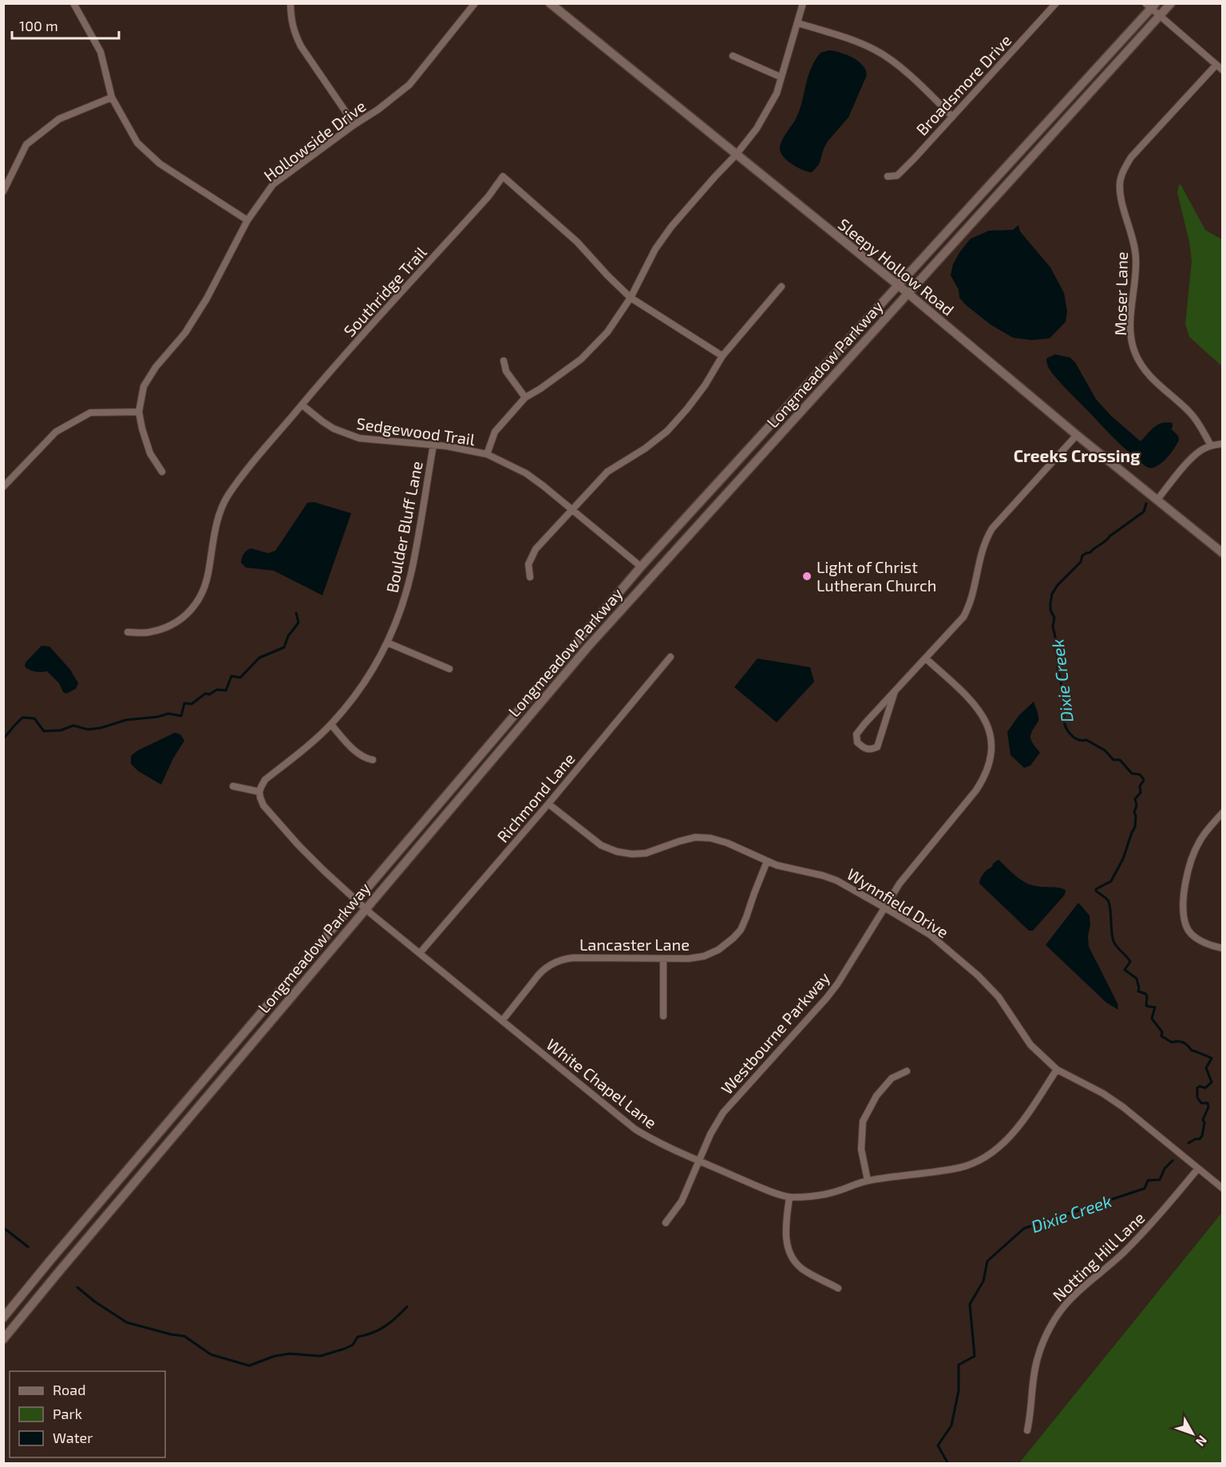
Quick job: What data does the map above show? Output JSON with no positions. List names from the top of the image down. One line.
{"streets":{"street":["Broadsmore Drive","Hollowside Drive","Sleepy Hollow Road","Southridge Trail","Moser Lane","Longmeadow Parkway","Sedgewood Trail","Boulder Bluff Lane","Richmond Lane","Wynnfield Drive","Lancaster Lane","Westbourne Parkway","White Chapel Lane","Notting Hill Lane"]},"crossings":[["Sleepy Hollow Road","Longmeadow Parkway"],["Southridge Trail","Sedgewood Trail"],["Longmeadow Parkway","Sedgewood Trail"],["Longmeadow Parkway","White Chapel Lane"],["Sedgewood Trail","Boulder Bluff Lane"],["Boulder Bluff Lane","White Chapel Lane"],["Richmond Lane","Wynnfield Drive"],["Richmond Lane","White Chapel Lane"],["Wynnfield Drive","Lancaster Lane"],["Wynnfield Drive","Westbourne Parkway"],["Wynnfield Drive","White Chapel Lane"],["Wynnfield Drive","Notting Hill Lane"],["Lancaster Lane","White Chapel Lane"],["Westbourne Parkway","White Chapel Lane"]],"districts":["Creeks Crossing"],"water":["Dixie Creek"],"places":["Light of Christ Lutheran Church"],"legend":["Road","Park","Water"],"scale_bar":"100 m","north":"bottom right"}
